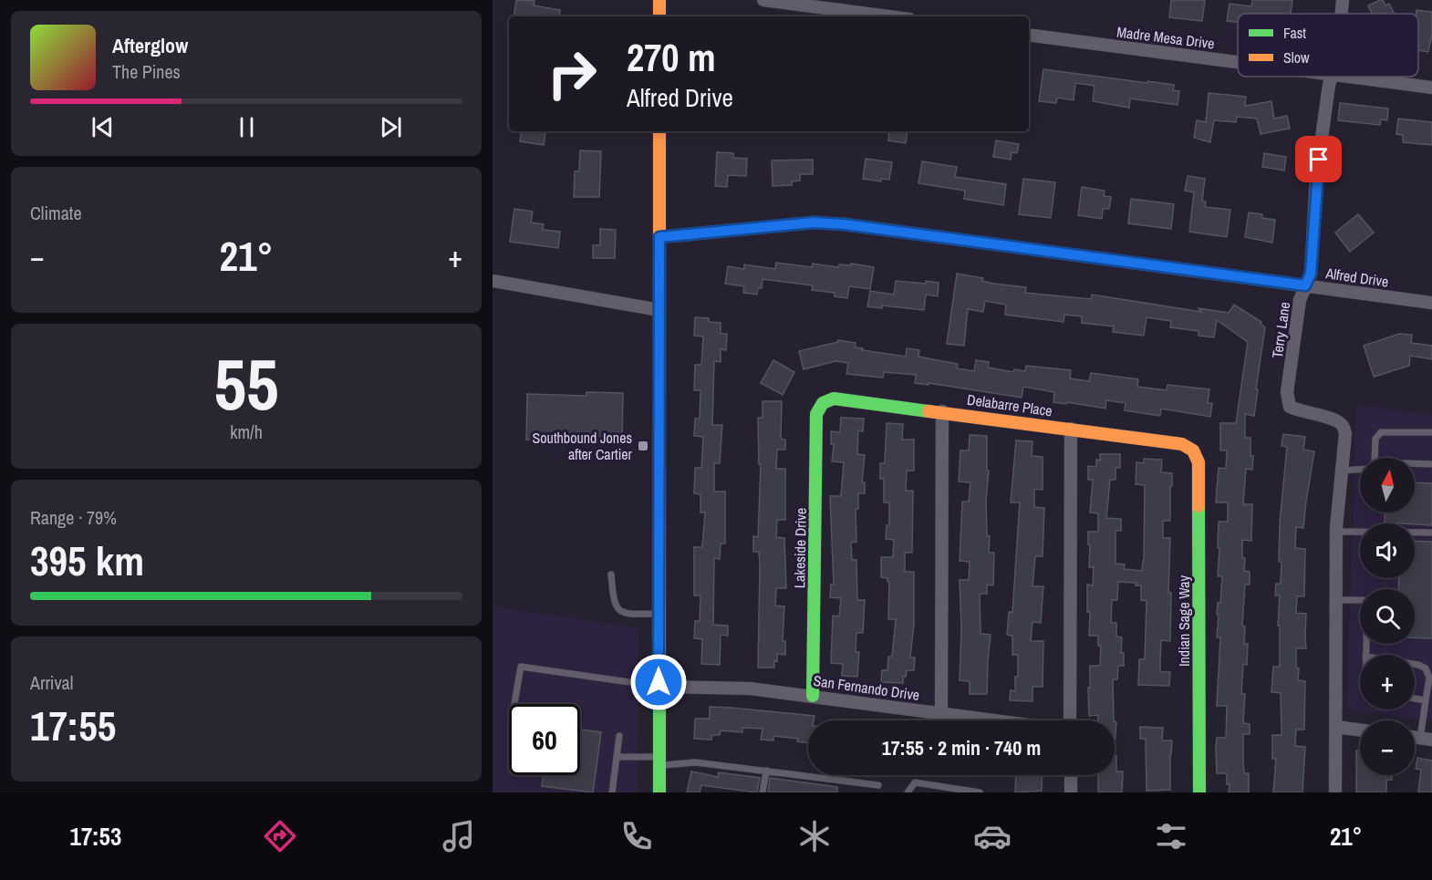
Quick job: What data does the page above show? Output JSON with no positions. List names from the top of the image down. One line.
{"streets":{"street":["Madre Mesa Drive","Alfred Drive","Terry Lane","Delabarre Place","Lakeside Drive","Indian Sage Way","San Fernando Drive"]},"crossings":[["Alfred Drive","Terry Lane"],["Delabarre Place","Lakeside Drive"],["Delabarre Place","Indian Sage Way"],["Lakeside Drive","San Fernando Drive"]],"places":{"transit":["Southbound Jones after Cartier"]},"legend":["Fast","Slow"],"north":"top","page":{"turn":["270 m","Alfred Drive"],"song":["Afterglow","The Pines"],"tile":["Climate",["55","km/h"],["Range · 79%","395 km"],["Arrival","17:55"]],"heat":["−","21°","+"],"map_buttons":["+","−"],"limit":"60","trip":"17:55 · 2 min · 740 m","tabs":["17:53","21°"]}}
